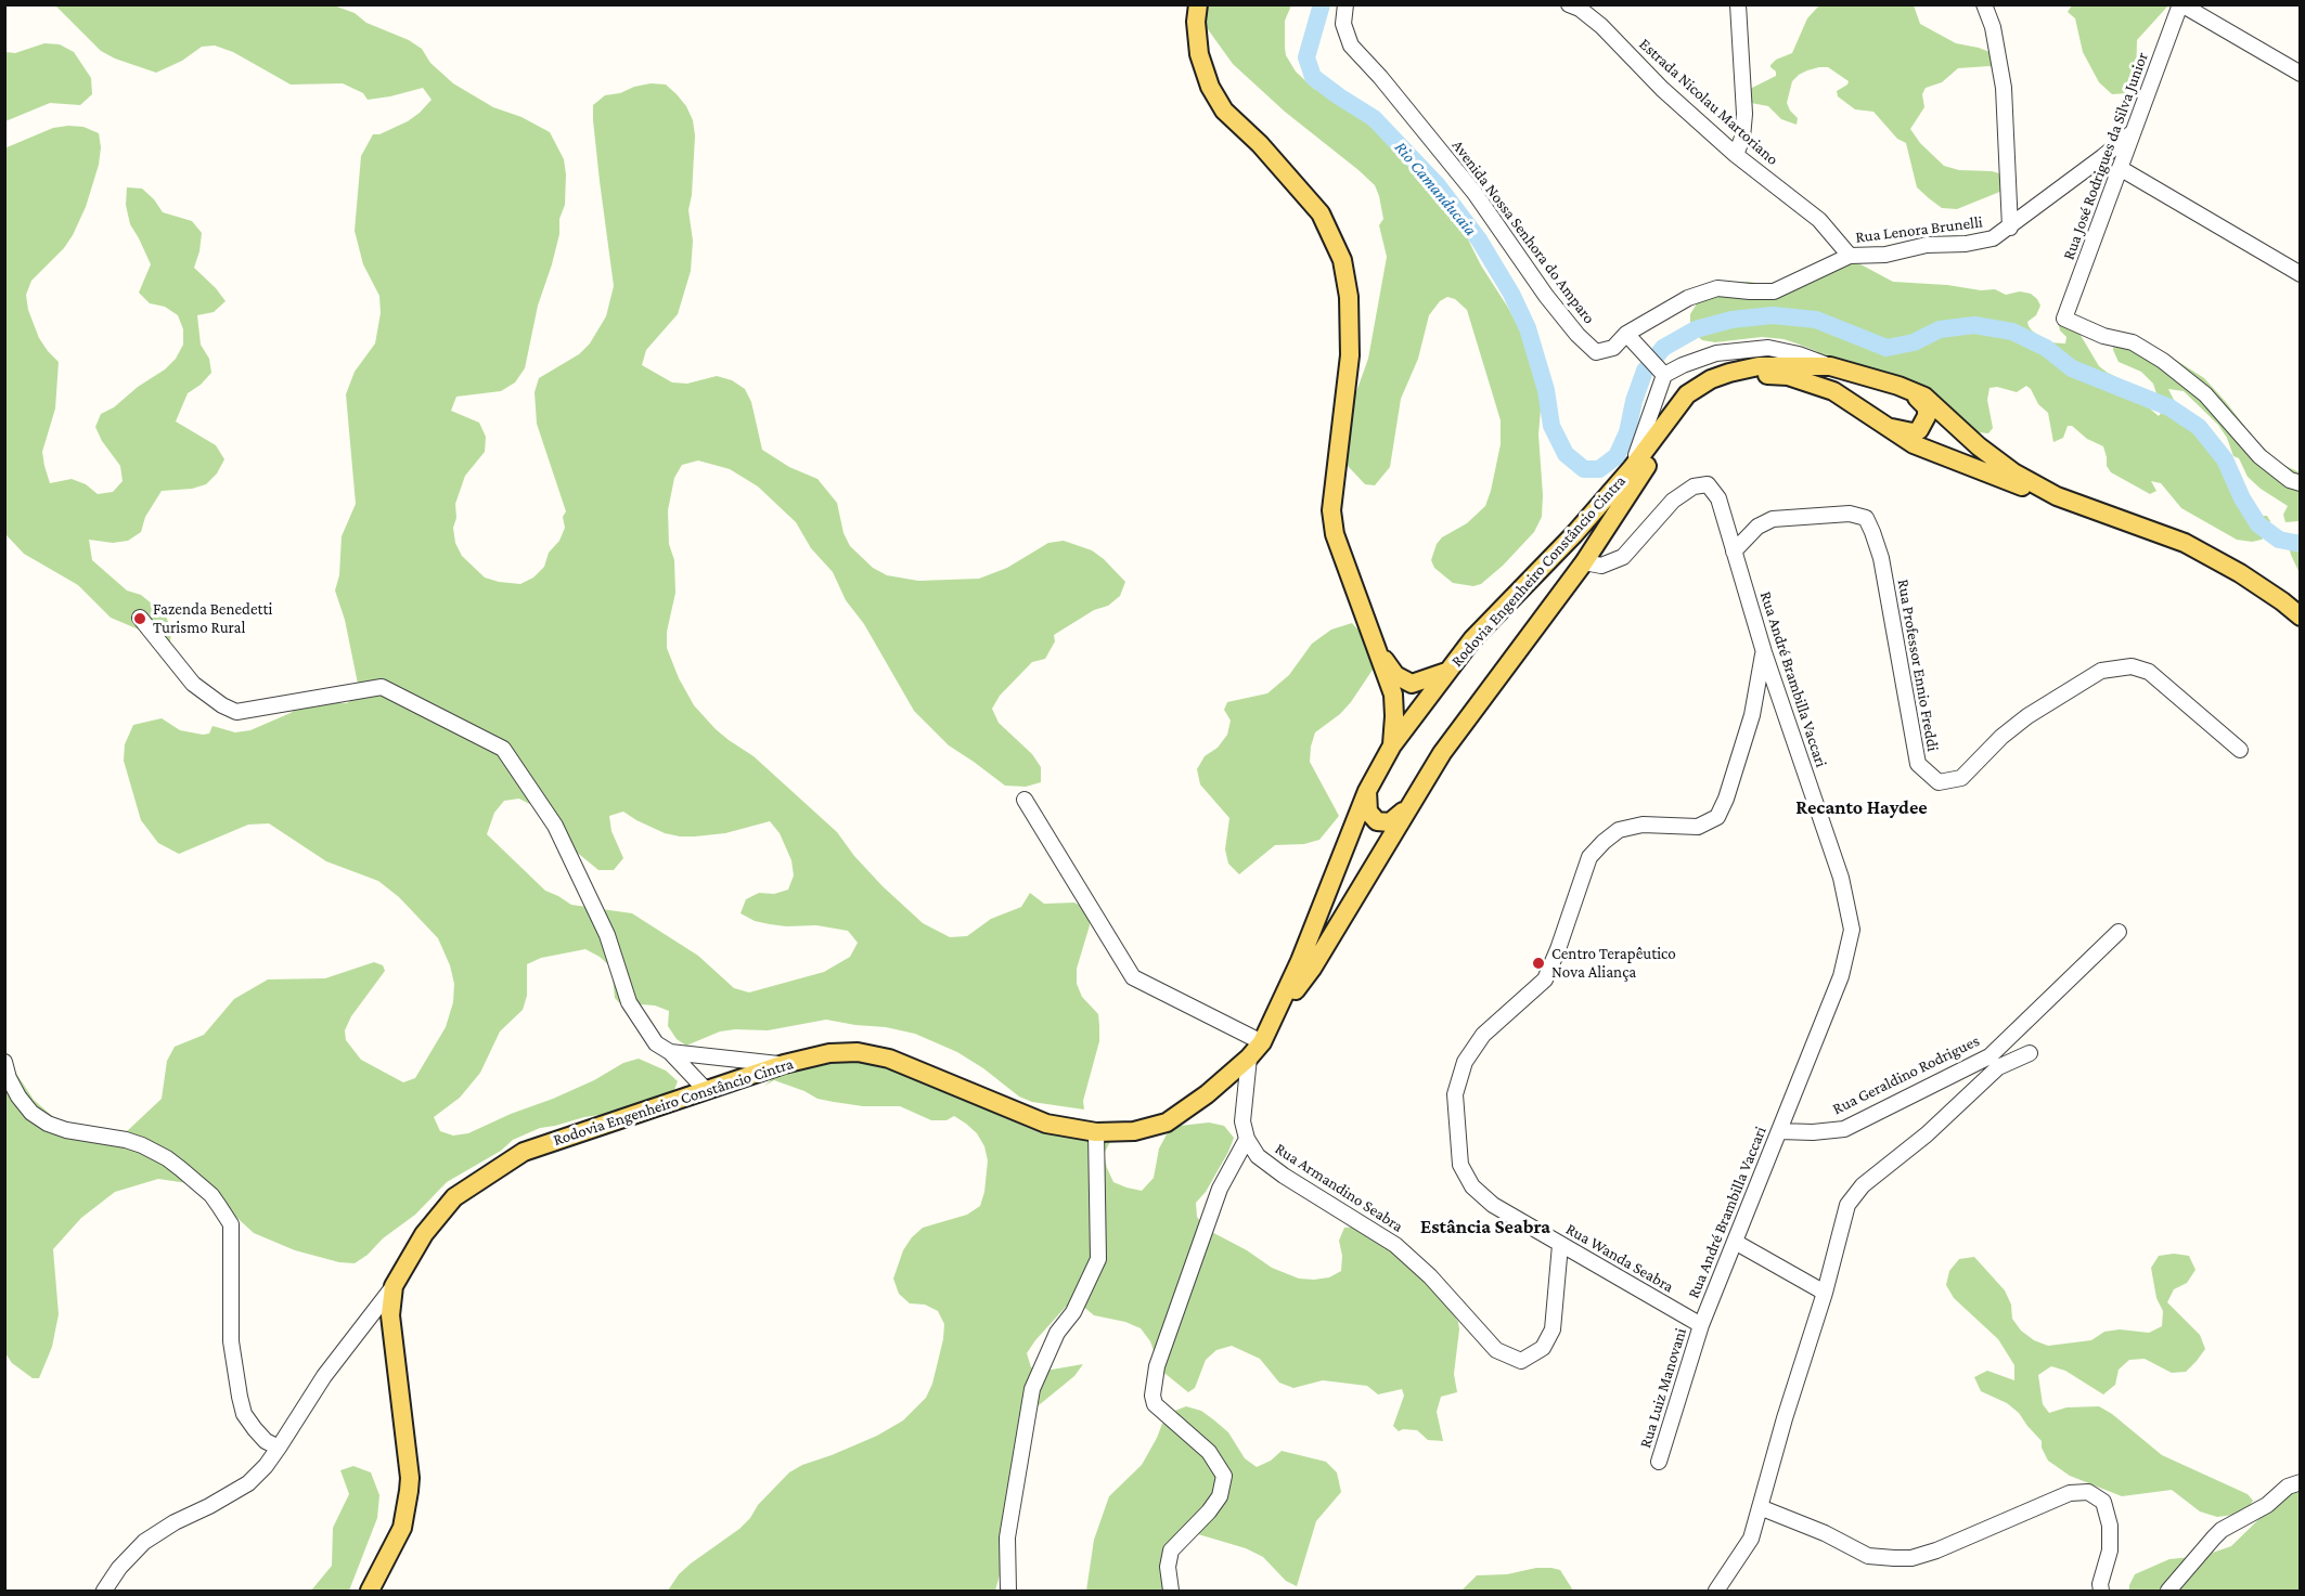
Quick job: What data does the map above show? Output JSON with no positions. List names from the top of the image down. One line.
{"streets":{"main road":["Rodovia Engenheiro Constâncio Cintra"],"street":["Estrada Nicolau Martoriano","Rua José Rodrigues da Silva Junior","Rua Lenora Brunelli","Avenida Nossa Senhora do Amparo","Rua Professor Ennio Freddi","Rua André Brambilla Vaccari","Rua Geraldino Rodrigues","Rua Armandino Seabra","Rua Wanda Seabra","Rua Luiz Manovani"]},"crossings":[["Estrada Nicolau Martoriano","Rua Lenora Brunelli"],["Rua José Rodrigues da Silva Junior","Rua Lenora Brunelli"],["Rua Lenora Brunelli","Avenida Nossa Senhora do Amparo"],["Rodovia Engenheiro Constâncio Cintra","Rua André Brambilla Vaccari"],["Rua Professor Ennio Freddi","Rua André Brambilla Vaccari"],["Rua André Brambilla Vaccari","Rua Geraldino Rodrigues"],["Rua André Brambilla Vaccari","Rua Wanda Seabra"],["Rua André Brambilla Vaccari","Rua Luiz Manovani"],["Rua Armandino Seabra","Rua Wanda Seabra"],["Rua Wanda Seabra","Rua Luiz Manovani"]],"districts":["Recanto Haydee","Estância Seabra"],"water":["Rio Camanducaia"],"places":["Fazenda Benedetti Turismo Rural","Centro Terapêutico Nova Aliança"]}
